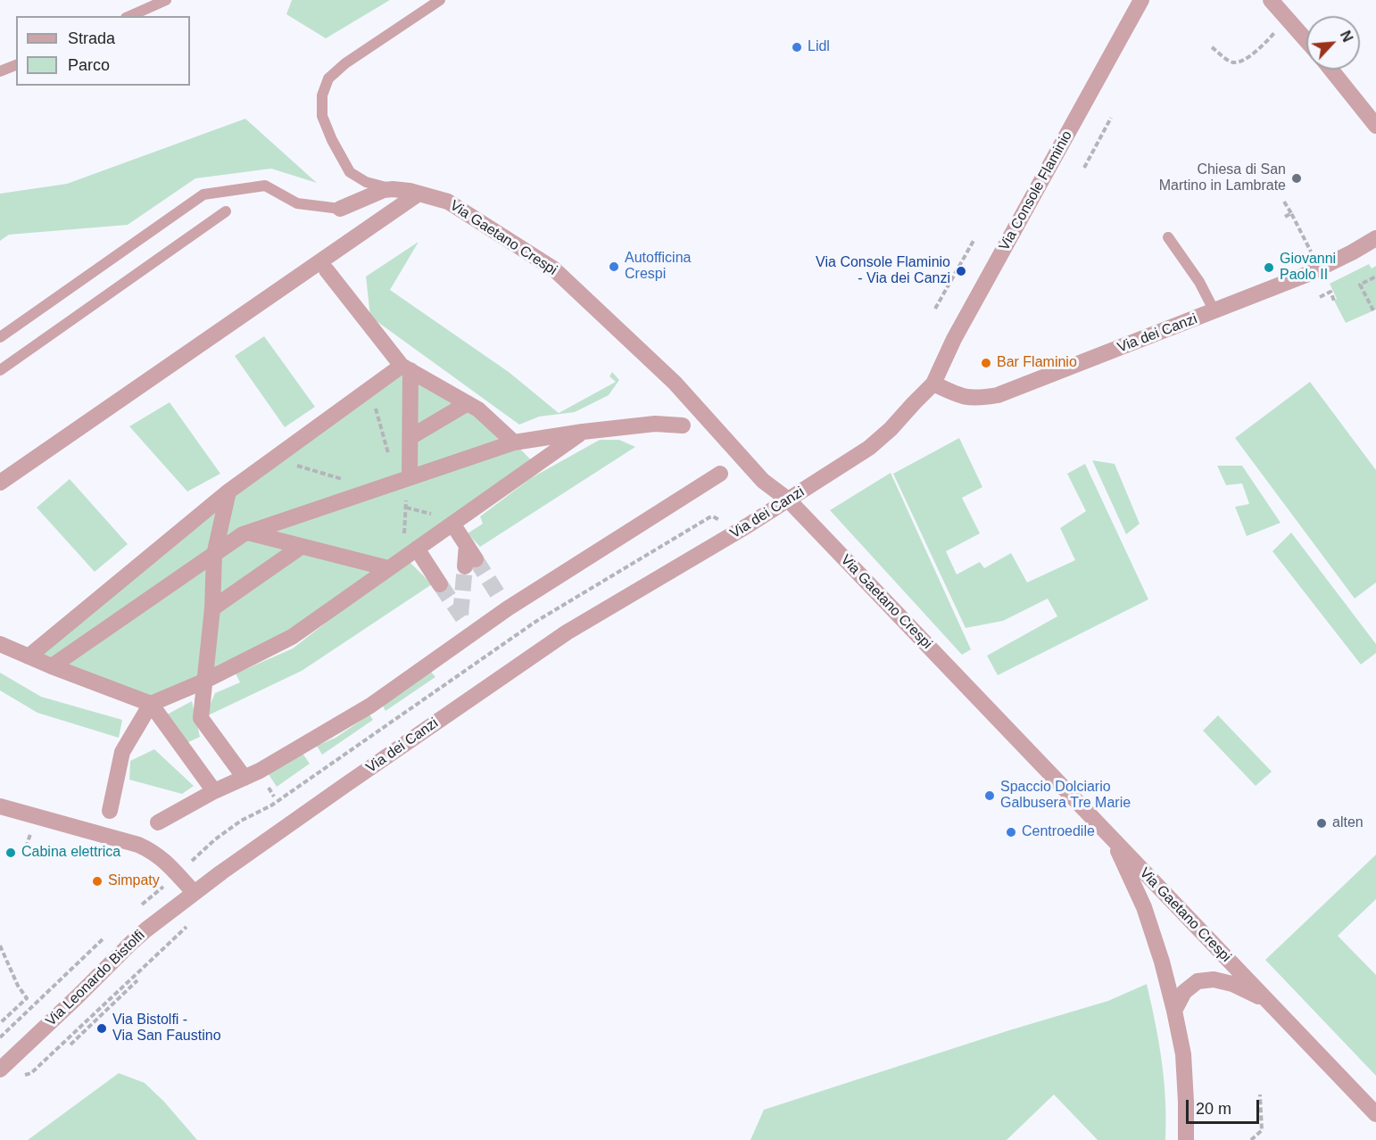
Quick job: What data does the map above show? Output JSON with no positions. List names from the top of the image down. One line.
{"streets":{"street":["Via Console Flaminio","Via Gaetano Crespi","Via dei Canzi","Via Leonardo Bistolfi"]},"crossings":[["Via Console Flaminio","Via dei Canzi"],["Via Gaetano Crespi","Via dei Canzi"],["Via dei Canzi","Via Leonardo Bistolfi"]],"places":["Lidl","Chiesa di San Martino in Lambrate","Autofficina Crespi","Giovanni Paolo II","Via Console Flaminio - Via dei Canzi","Bar Flaminio","Spaccio Dolciario Galbusera Tre Marie","alten","Centroedile","Cabina elettrica","Simpaty","Via Bistolfi - Via San Faustino"],"legend":["Strada","Parco"],"scale_bar":"20 m","north":"top right"}
